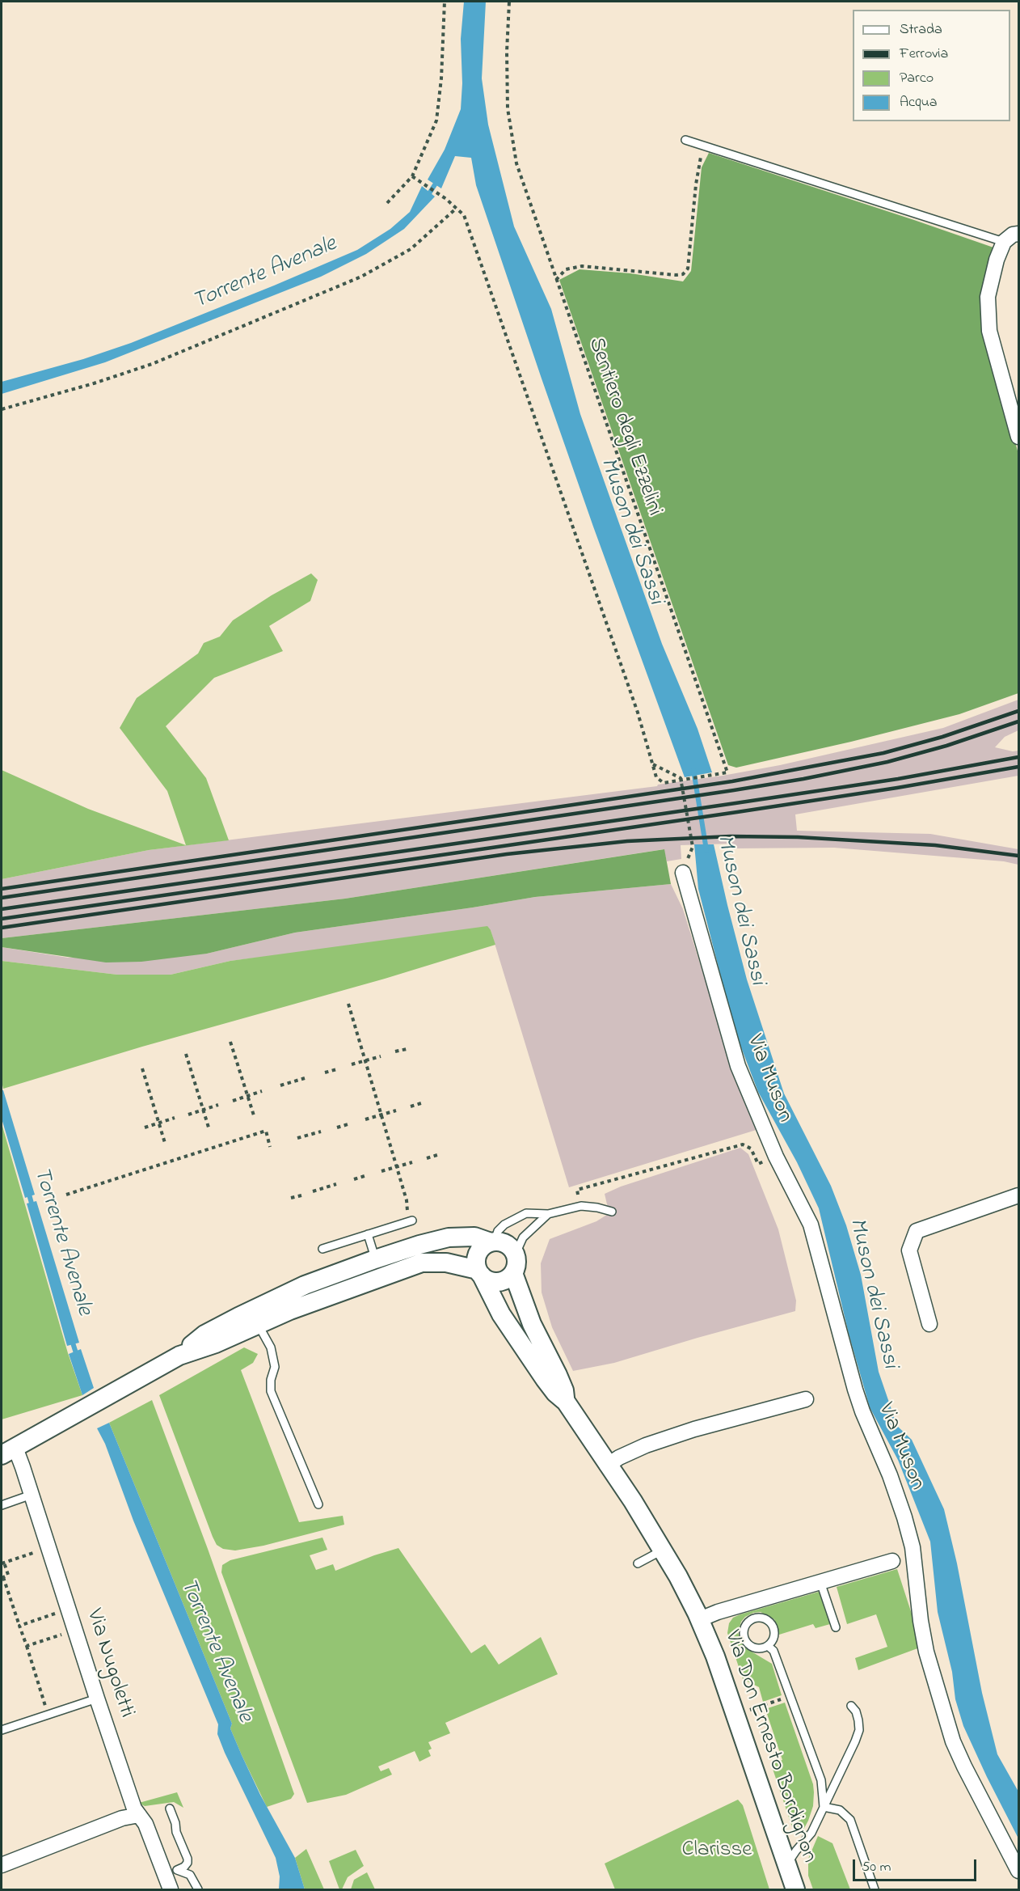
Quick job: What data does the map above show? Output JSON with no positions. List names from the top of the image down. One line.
{"streets":{"street":["Via Muson","Via Nugoletti","Via Don Ernesto Bordignon"],"path":["Sentiero degli Ezzelini"]},"water":["Torrente Avenale","Muson dei Sassi"],"parks":["Clarisse"],"legend":["Strada","Ferrovia","Parco","Acqua"],"scale_bar":"50 m"}
